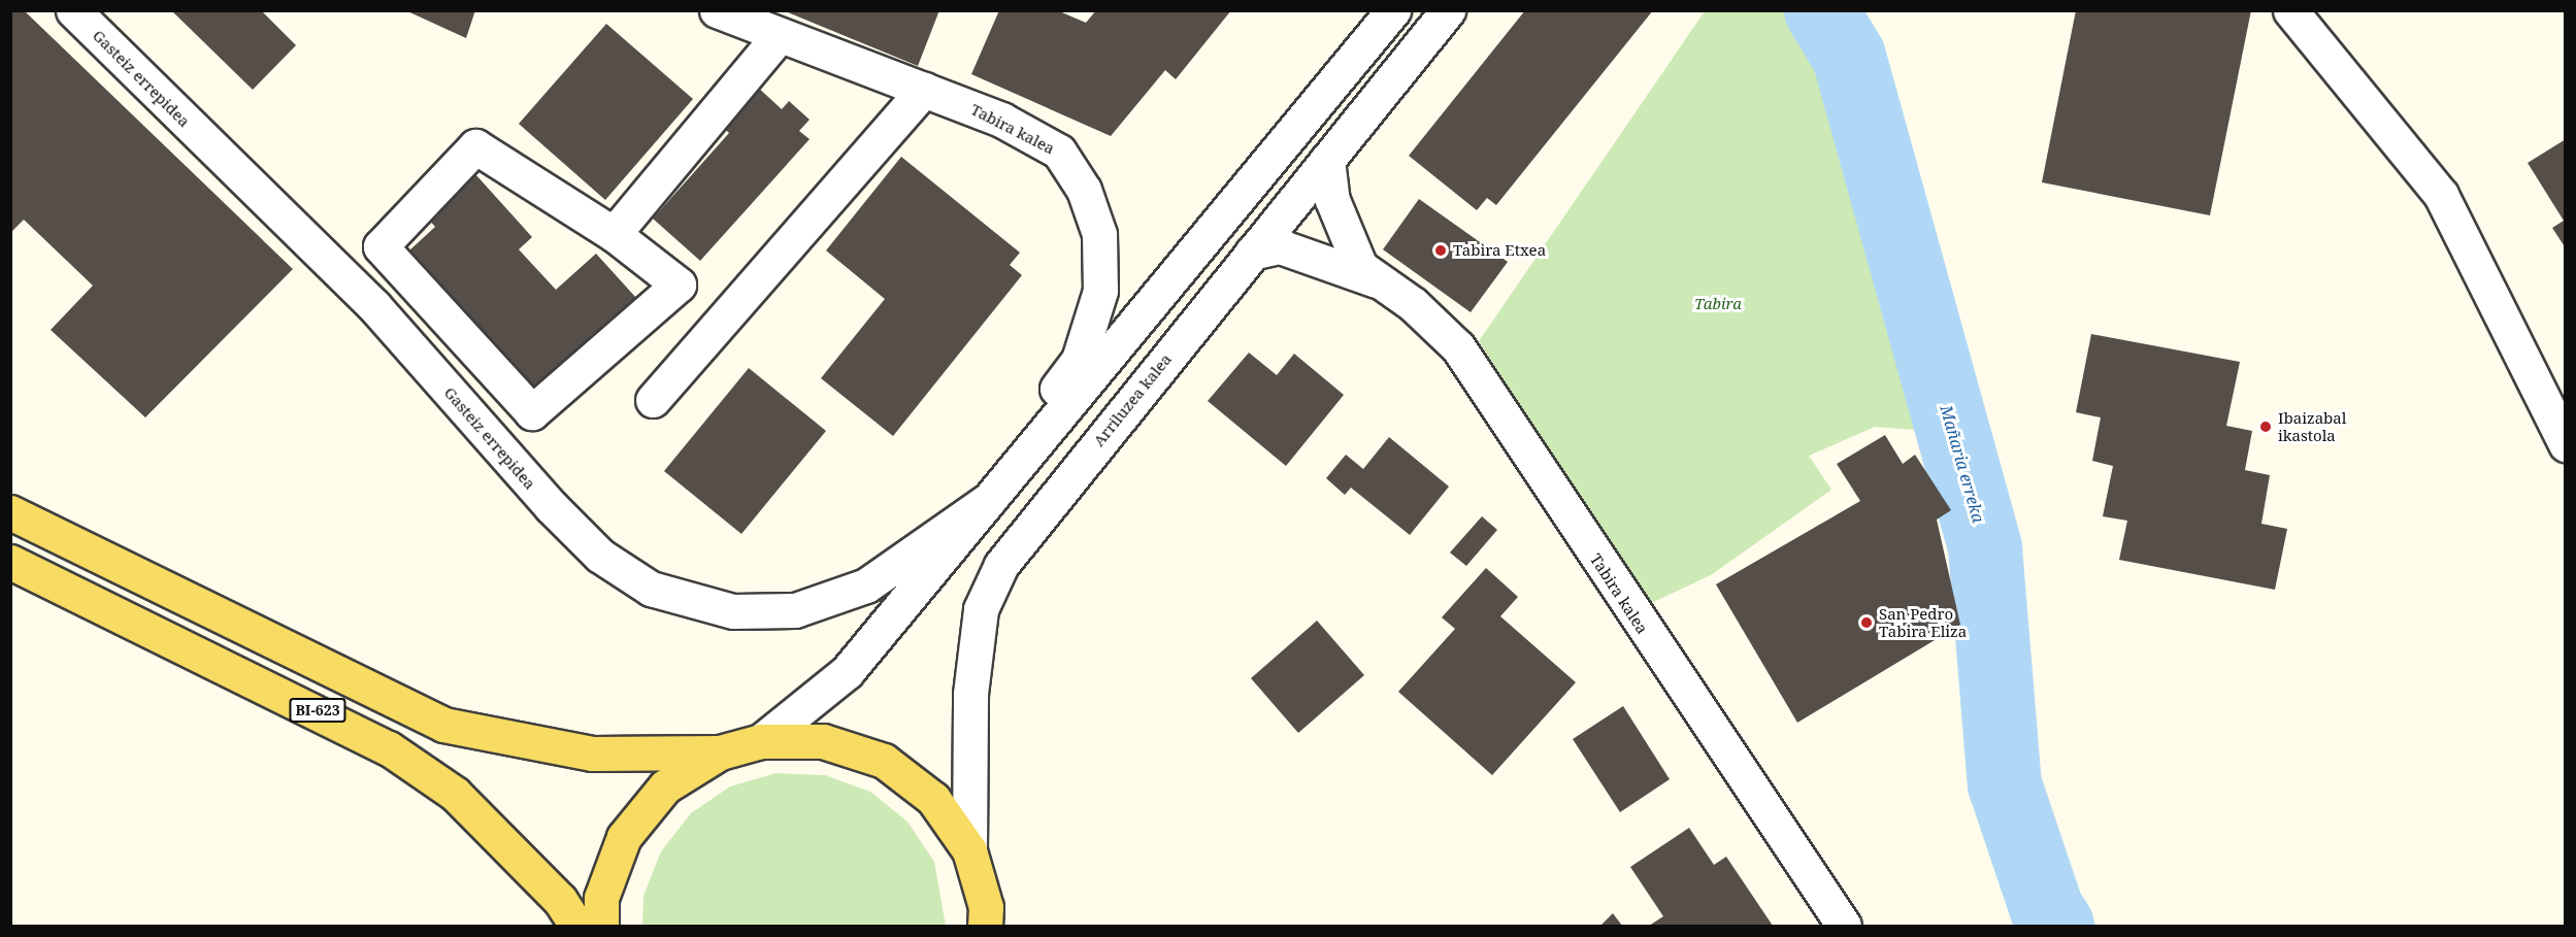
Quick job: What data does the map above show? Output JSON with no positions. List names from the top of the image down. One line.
{"streets":{"main road":["BI-623"],"street":["Gasteiz errepidea","Tabira kalea","Arriluzea kalea"]},"water":["Mañaria erreka"],"parks":["Tabira"],"places":["Tabira Etxea","Ibaizabal ikastola","San Pedro Tabira Eliza"]}
